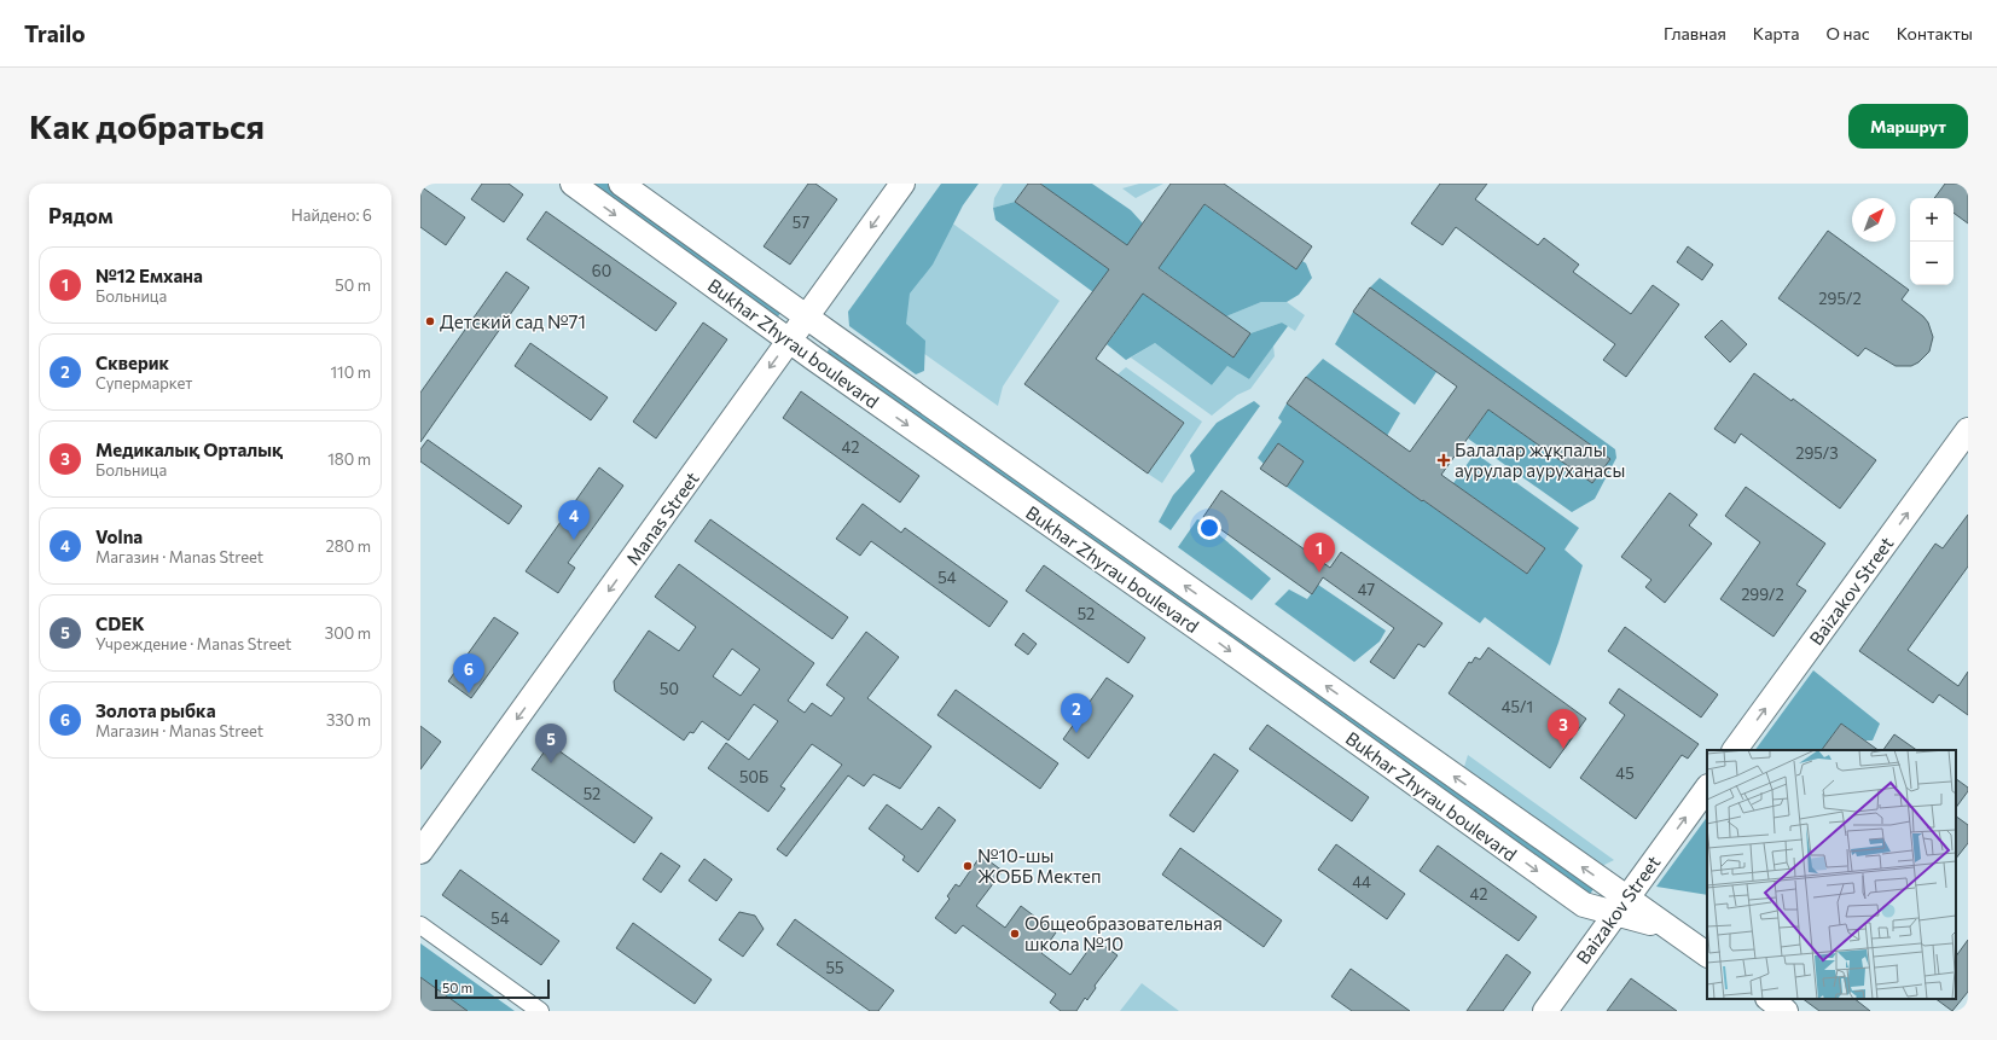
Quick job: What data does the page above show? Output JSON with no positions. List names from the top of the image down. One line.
{"streets":{"street":["Bukhar Zhyrau boulevard","Manas Street","Baizakov Street"]},"crossings":[["Bukhar Zhyrau boulevard","Manas Street"],["Bukhar Zhyrau boulevard","Baizakov Street"]],"one_way":["Manas Street","Baizakov Street"],"places":{"other":["Детский сад №71","№10-шы ЖОББ Мектеп","Общеобразовательная школа №10"],"health":["Балалар жұқпалы аурулар ауруханасы"]},"house_numbers":["57","60","295/2","42","295/3","54","47","299/2","52","50","45/1","45","50Б","52","44","42","54","55"],"scale_bar":"50 m","north":"top right","page":{"header":"Trailo","nav":["Главная","Карта","О нас","Контакты"],"buttons":"Маршрут","title":"Как добраться","heading":["Рядом","Найдено: 6"],"map_buttons":["+","−"],"list":[{"mark":"1","name":"№12 Емхана","note":"Больница","value":"50 m"},{"mark":"2","name":"Скверик","note":"Супермаркет","value":"110 m"},{"mark":"3","name":"Медикалық Орталық","note":"Больница","value":"180 m"},{"mark":"4","name":"Volna","note":"Магазин · Manas Street","value":"280 m"},{"mark":"5","name":"CDEK","note":"Учреждение · Manas Street","value":"300 m"},{"mark":"6","name":"Золота рыбка","note":"Магазин · Manas Street","value":"330 m"}],"pins":["4","1","6","2","3","5"],"scale":"50 m"}}
